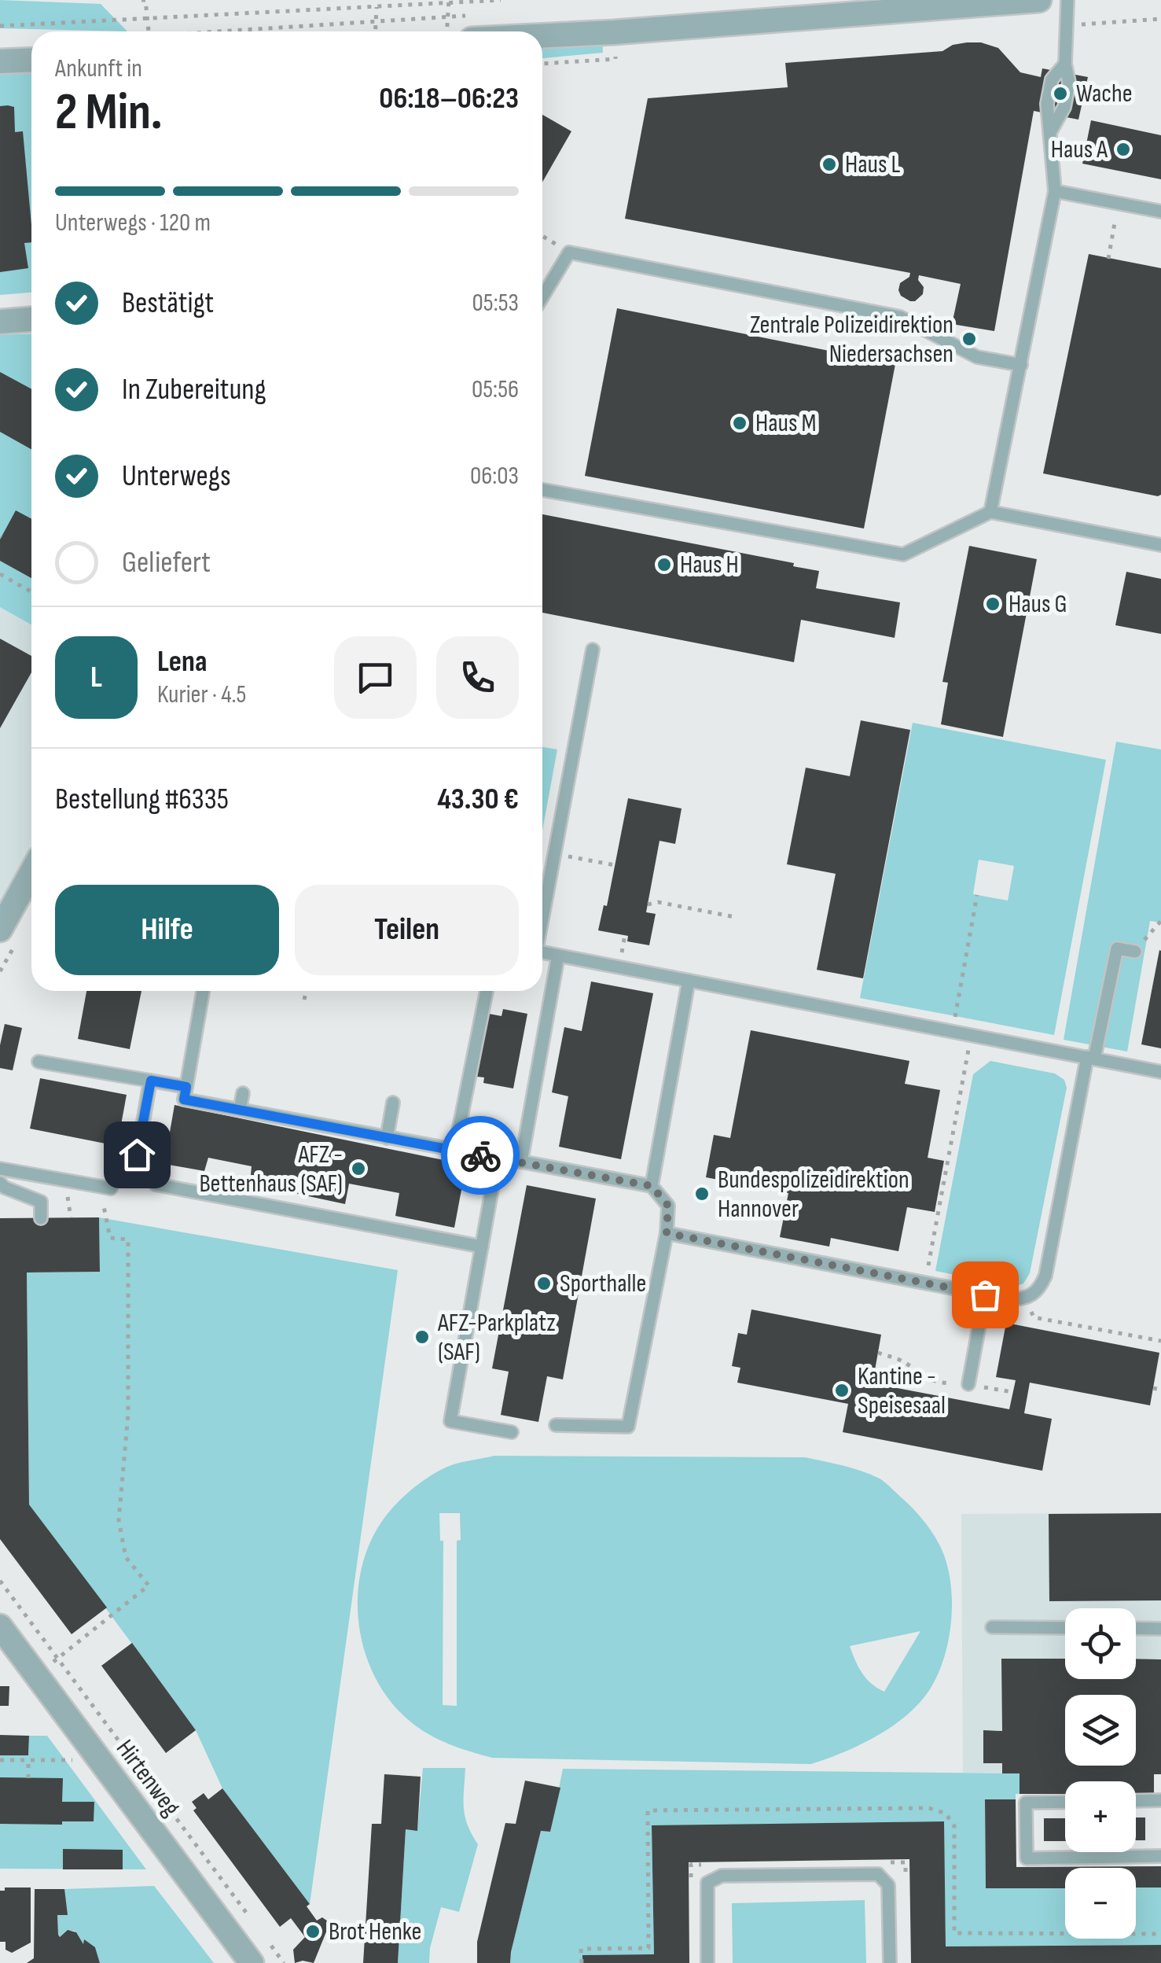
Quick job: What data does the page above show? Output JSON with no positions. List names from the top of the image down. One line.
{"streets":{"street":["Hirtenweg"]},"places":["Wache","Haus A","Haus L","Zentrale Polizeidirektion Niedersachsen","Haus M","Haus H","Haus G","AFZ - Bettenhaus (SAF)","Bundespolizeidirektion Hannover","Sporthalle","AFZ-Parkplatz (SAF)","Kantine - Speisesaal","Brot Henke"],"page":{"heading":["2 Min.","Ankunft in","06:18–06:23"],"panel":["Lena","Kurier · 4.5","Bestellung #6335","43.30 €"],"bar":"Unterwegs · 120 m","list":[["Bestätigt","05:53"],["In Zubereitung","05:56"],["Unterwegs","06:03"],"Geliefert"],"round":"L","buttons":["Hilfe","Teilen"],"map_buttons":["+","−"]}}
